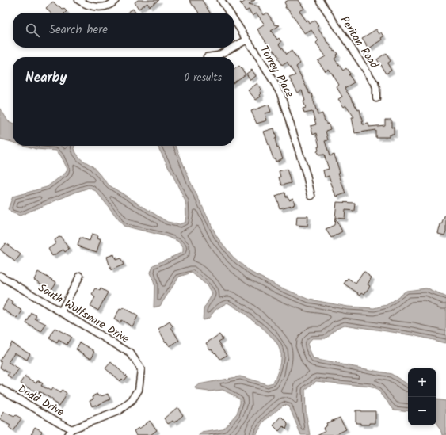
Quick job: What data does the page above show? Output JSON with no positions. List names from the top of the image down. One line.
{"streets":{"street":["Peritan Road","Torrey Place","South Wolfsnare Drive","Dodd Drive"]},"crossings":[["South Wolfsnare Drive","Dodd Drive"]],"page":{"search":"Search here","heading":["Nearby","0 results"],"map_buttons":["+","−"]}}
